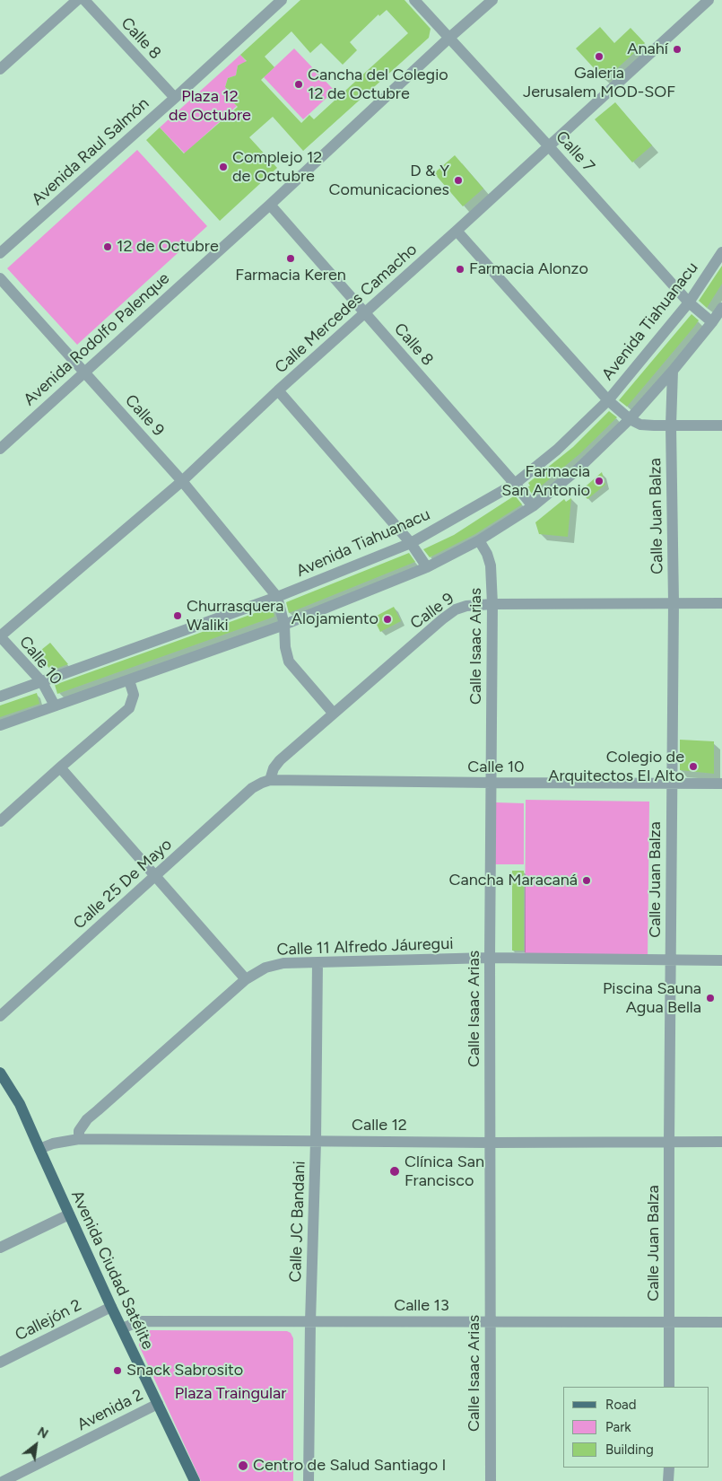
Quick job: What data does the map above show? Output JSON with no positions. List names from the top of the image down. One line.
{"streets":{"main road":["Avenida Ciudad Satélite"],"street":["Calle 8","Avenida Raul Salmón","Calle 7","Calle Mercedes Camacho","Avenida Tiahuanacu","Avenida Rodolfo Palenque","Calle 9","Calle Juan Balza","Calle Isaac Arias","Calle 10","Calle 25 De Mayo","Calle 11 Alfredo Jáuregui","Calle 12","Calle JC Bandani","Calle 13","Callejón 2","Avenida 2"]},"crossings":[["Calle 8","Avenida Raul Salmón"],["Calle 8","Calle Mercedes Camacho"],["Calle 8","Avenida Tiahuanacu"],["Calle 8","Avenida Rodolfo Palenque"],["Calle 7","Calle Mercedes Camacho"],["Calle 7","Avenida Tiahuanacu"],["Calle 7","Avenida Rodolfo Palenque"],["Calle Mercedes Camacho","Calle 9"],["Calle Mercedes Camacho","Calle 10"],["Avenida Tiahuanacu","Calle 9"],["Avenida Tiahuanacu","Calle 10"],["Avenida Rodolfo Palenque","Calle 9"],["Calle 9","Calle Juan Balza"],["Calle 9","Calle Isaac Arias"],["Calle 9","Calle 10"],["Calle 9","Calle 25 De Mayo"],["Calle Juan Balza","Calle 10"],["Calle Juan Balza","Calle 11 Alfredo Jáuregui"],["Calle Juan Balza","Calle 12"],["Calle Juan Balza","Calle 13"],["Calle Isaac Arias","Calle 10"],["Calle Isaac Arias","Calle 11 Alfredo Jáuregui"],["Calle Isaac Arias","Calle 12"],["Calle Isaac Arias","Calle 13"],["Calle 10","Calle 25 De Mayo"],["Calle 11 Alfredo Jáuregui","Calle 12"],["Calle 11 Alfredo Jáuregui","Calle JC Bandani"],["Calle 12","Calle JC Bandani"],["Calle 12","Avenida Ciudad Satélite"],["Calle JC Bandani","Calle 13"],["Avenida Ciudad Satélite","Calle 13"],["Avenida Ciudad Satélite","Callejón 2"],["Avenida Ciudad Satélite","Avenida 2"]],"parks":["Plaza 12 de Octubre","Plaza Traingular"],"places":["Anahí","Galeria Jerusalem MOD-SOF","Cancha del Colegio 12 de Octubre","Complejo 12 de Octubre","D & Y Comunicaciones","12 de Octubre","Farmacia Keren","Farmacia Alonzo","Farmacia San Antonio","Churrasquera Waliki","Alojamiento","Colegio de Arquitectos El Alto","Cancha Maracaná","Piscina Sauna Agua Bella","Clínica San Francisco","Snack Sabrosito","Centro de Salud Santiago I"],"legend":["Road","Park","Building"],"north":"top right"}
